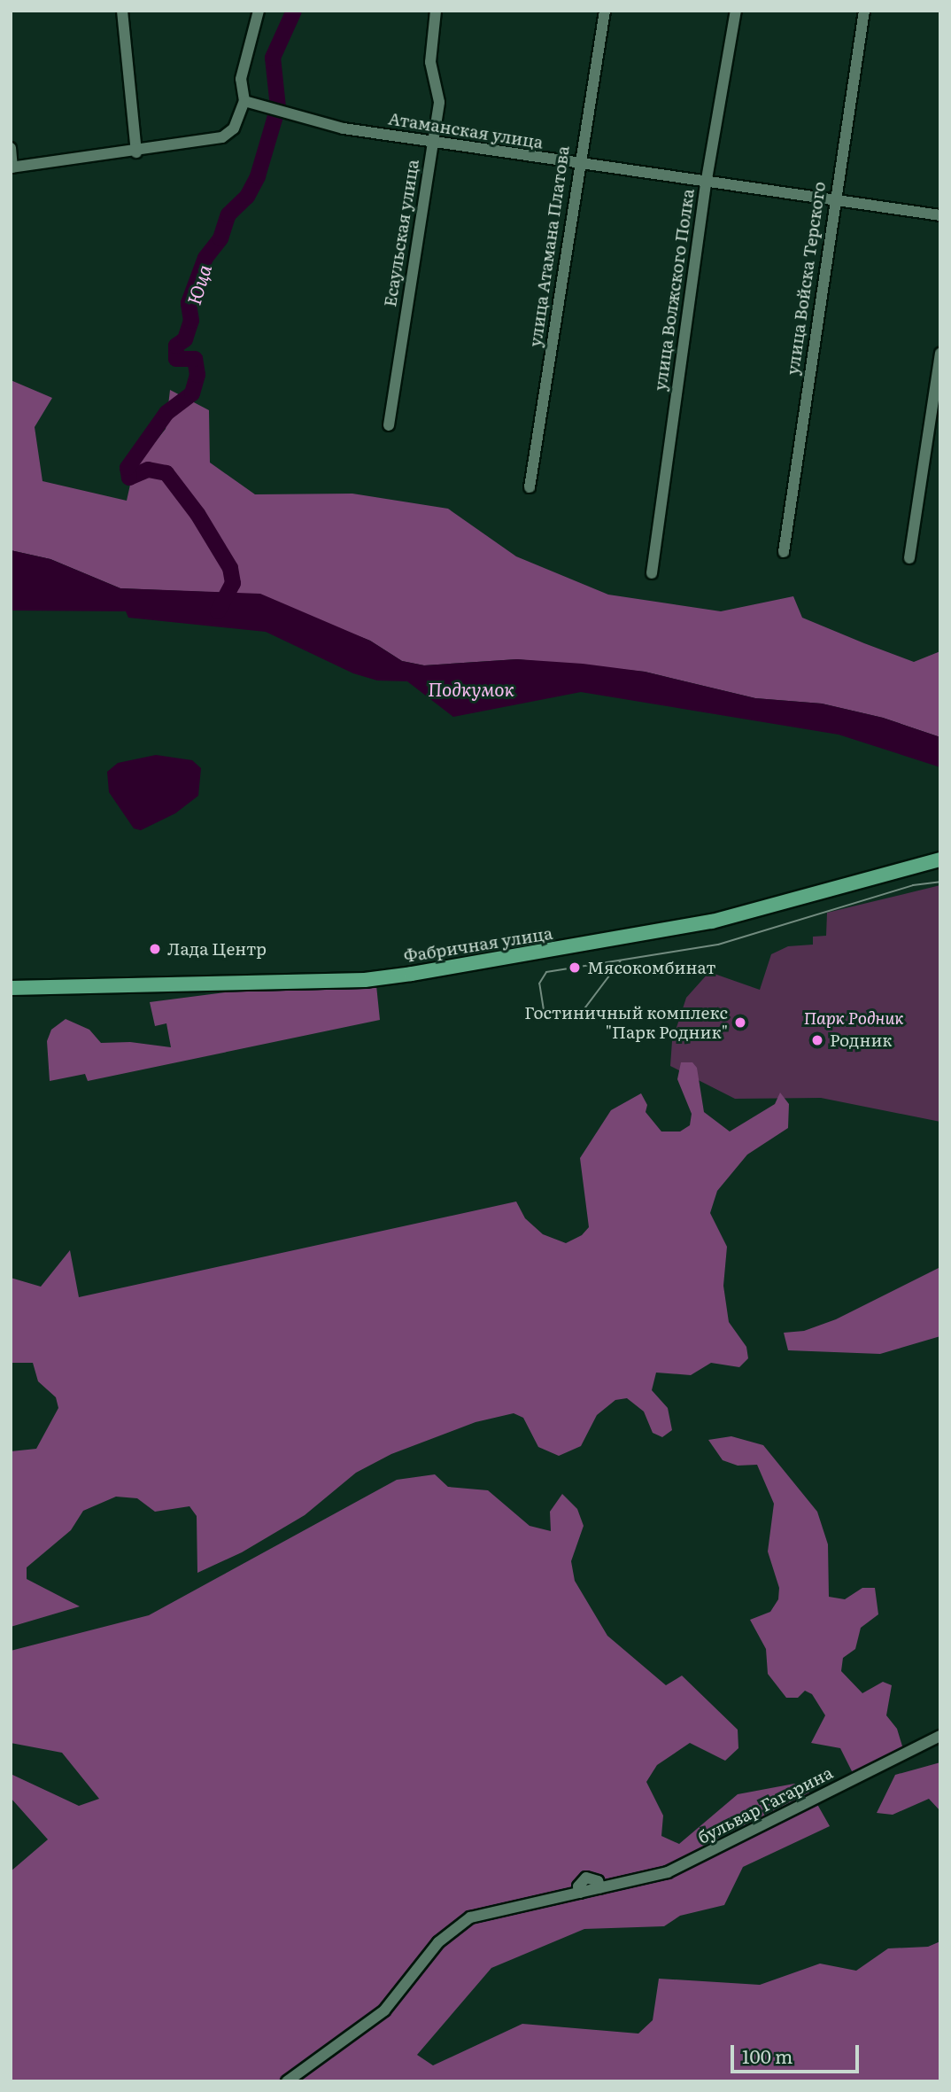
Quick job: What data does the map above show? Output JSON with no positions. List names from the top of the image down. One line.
{"streets":{"main road":["Фабричная улица"],"street":["Атаманская улица","Есаульская улица","улица Атамана Платова","улица Войска Терского","улица Волжского Полка","бульвар Гагарина"]},"crossings":[["Атаманская улица","Есаульская улица"],["Атаманская улица","улица Атамана Платова"],["Атаманская улица","улица Войска Терского"],["Атаманская улица","улица Волжского Полка"]],"water":["Юца","Подкумок"],"parks":["Парк Родник"],"places":["Лада Центр","Мясокомбинат","Гостиничный комплекс \"Парк Родник\"","Родник"],"scale_bar":"100 m"}
